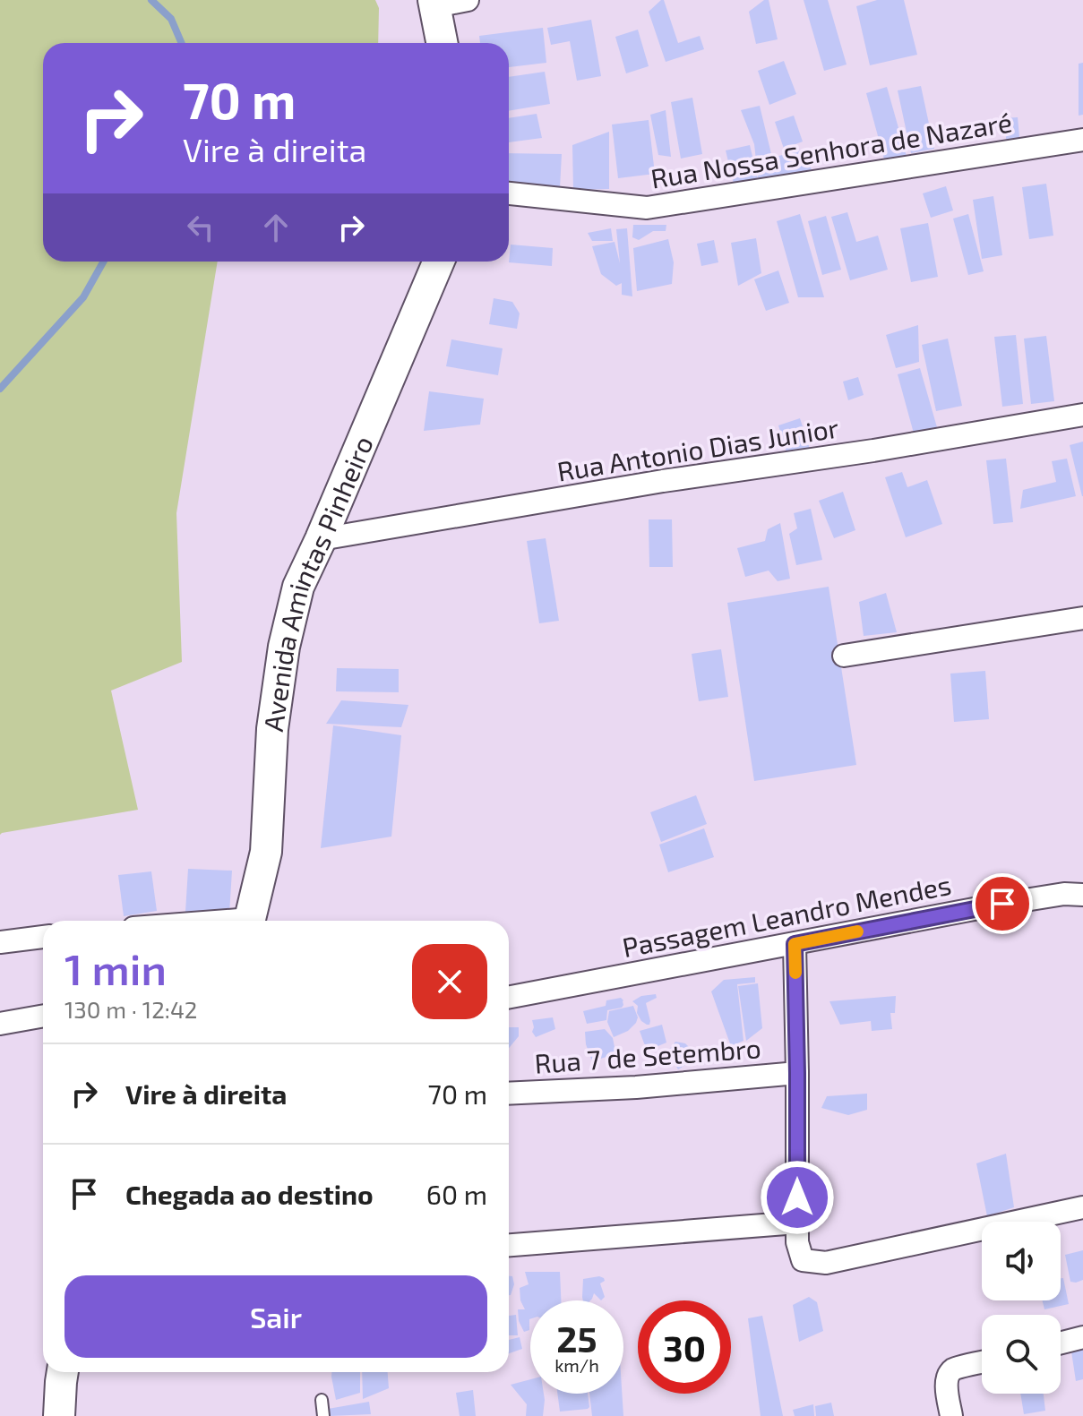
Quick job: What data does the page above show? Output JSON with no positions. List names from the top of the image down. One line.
{"streets":{"street":["Rua Nossa Senhora de Nazaré","Rua Antonio Dias Junior","Avenida Amintas Pinheiro","Passagem Leandro Mendes","Rua 7 de Setembro"]},"crossings":[["Rua Antonio Dias Junior","Avenida Amintas Pinheiro"]],"page":{"turn":["70 m","Vire à direita"],"heading":["1 min","130 m · 12:42"],"list":[{"name":"Vire à direita","value":"70 m"},{"name":"Chegada ao destino","value":"60 m"}],"buttons":"Sair","speed":"25 km/h","limit":"30"}}
